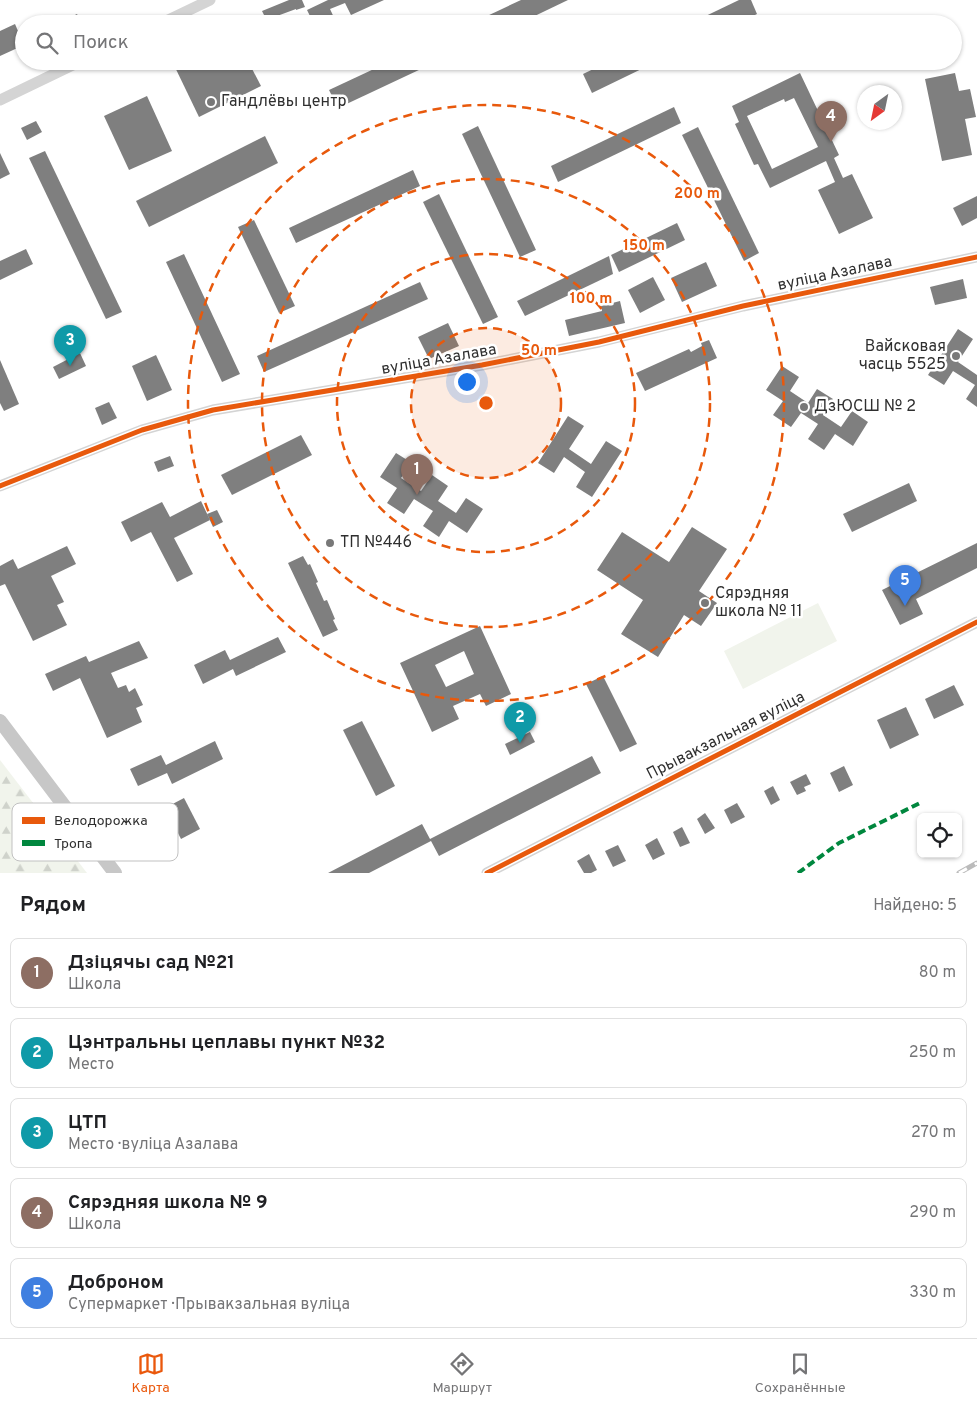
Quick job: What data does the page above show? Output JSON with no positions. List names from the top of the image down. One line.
{"streets":{"street":["вуліца Азалава","Прывакзальная вуліца"]},"places":["Гандлёвы центр","Вайсковая часць 5525","ДзЮСШ № 2","ТП №446","Сярэдняя школа № 11"],"legend":["Велодорожка","Тропа"],"north":"bottom left","page":{"search":"Поиск","pins":["4","3","1","5","2"],"heading":["Рядом","Найдено: 5"],"list":[{"mark":"1","name":"Дзіцячы сад №21","note":"Школа","value":"80 m"},{"mark":"2","name":"Цэнтральны цеплавы пункт №32","note":"Место","value":"250 m"},{"mark":"3","name":"ЦТП","note":"Место · вуліца Азалава","value":"270 m"},{"mark":"4","name":"Сярэдняя школа № 9","note":"Школа","value":"290 m"},{"mark":"5","name":"Доброном","note":"Супермаркет · Прывакзальная вуліца","value":"330 m"}],"nav":["Карта","Маршрут","Сохранённые"]},"rings":["200 m","150 m","100 m","50 m"]}
